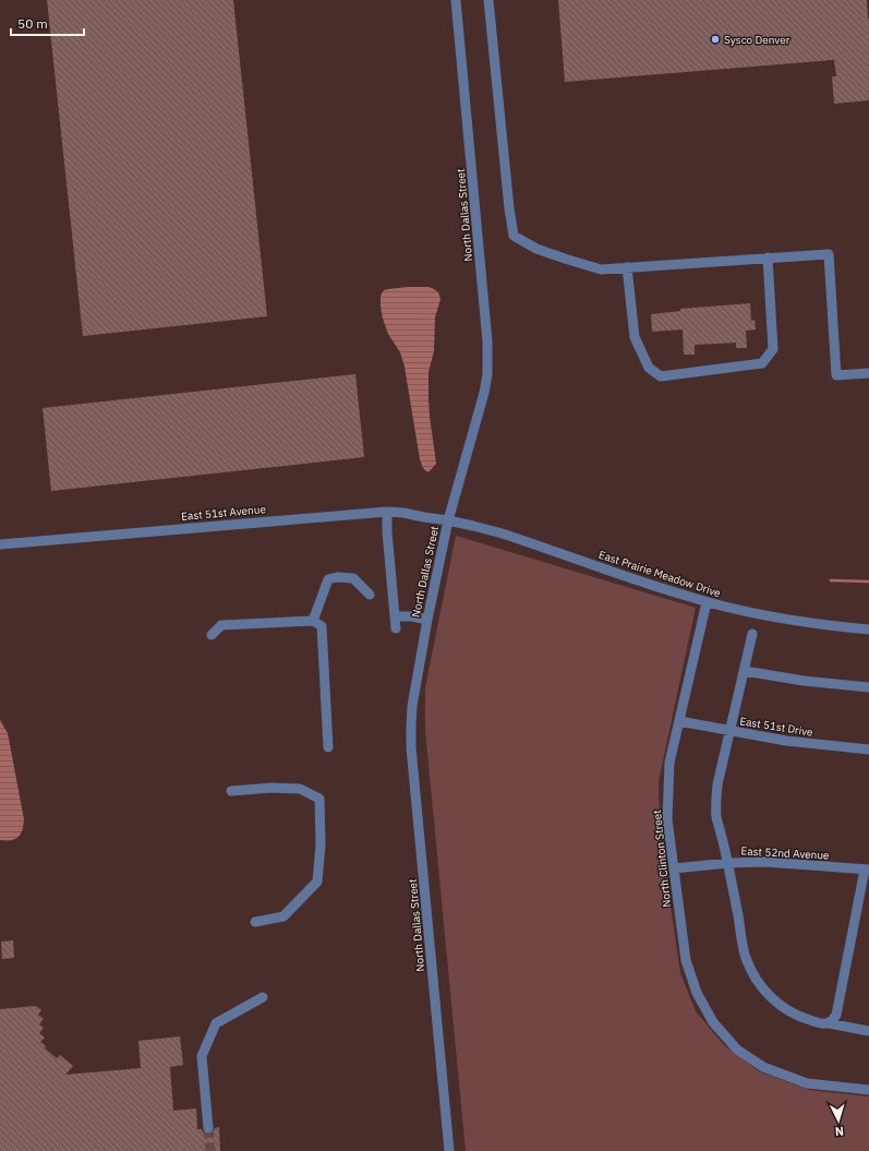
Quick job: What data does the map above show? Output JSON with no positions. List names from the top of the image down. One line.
{"streets":{"street":["North Dallas Street","East 51st Avenue","East Prairie Meadow Drive","East 51st Drive","East 52nd Avenue","North Clinton Street"]},"crossings":[["North Dallas Street","East 51st Avenue"],["North Dallas Street","East Prairie Meadow Drive"],["East 51st Avenue","East Prairie Meadow Drive"],["East Prairie Meadow Drive","North Clinton Street"],["East 51st Drive","North Clinton Street"],["East 52nd Avenue","North Clinton Street"]],"places":["Sysco Denver"],"scale_bar":"50 m","north":"bottom"}
